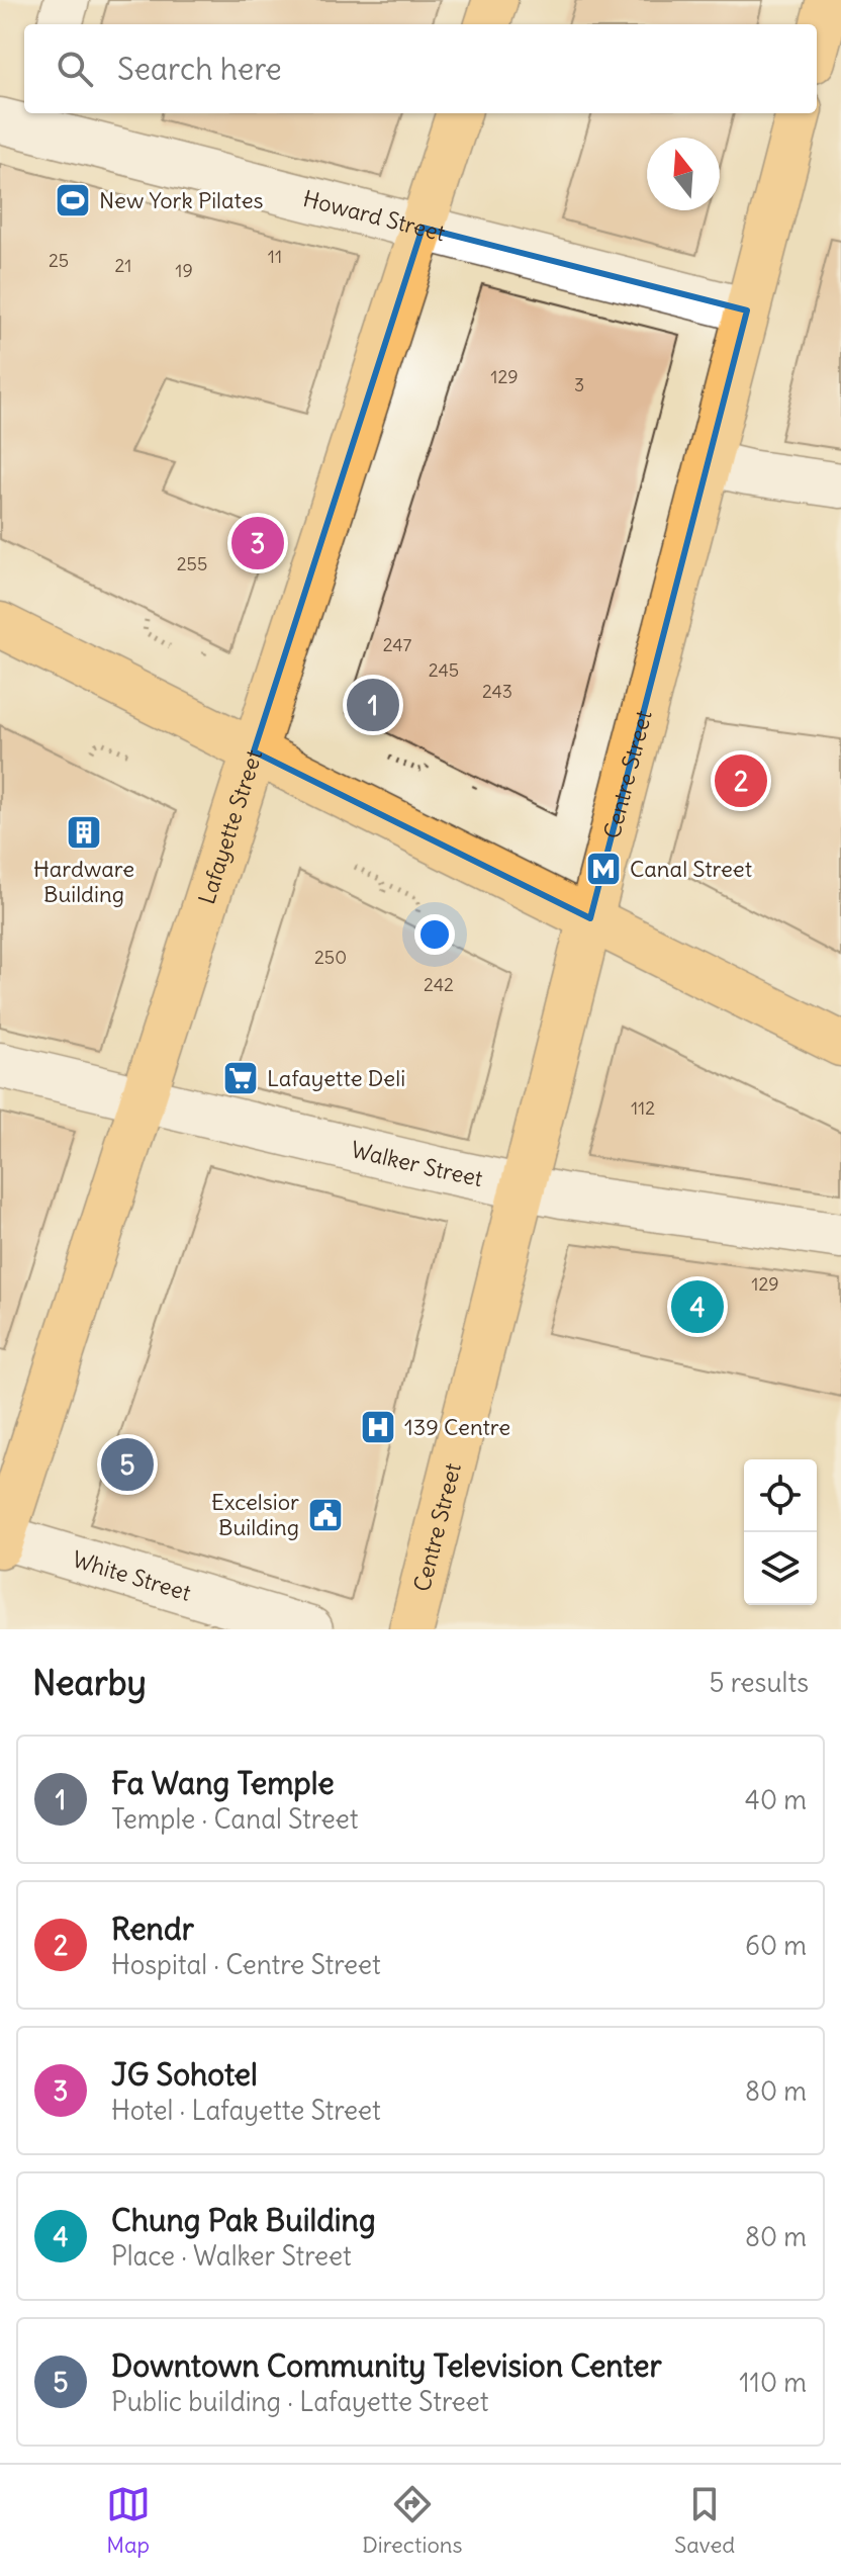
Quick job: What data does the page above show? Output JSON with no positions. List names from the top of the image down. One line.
{"streets":{"main road":["Centre Street","Lafayette Street"],"street":["Howard Street","Walker Street","White Street"]},"crossings":[["Howard Street","Centre Street"],["Howard Street","Lafayette Street"],["Centre Street","Walker Street"],["Lafayette Street","Walker Street"],["Lafayette Street","White Street"]],"places":{"sports":["New York Pilates"],"building":["Hardware Building"],"metro station":["Canal Street"],"supermarket":["Lafayette Deli"],"hospital":["139 Centre"],"public building":["Excelsior Building"]},"house_numbers":["11","25","21","19","129","3","255","247","245","243","250","242","112","129"],"north":"top","page":{"search":"Search here","pins":["3","1","2","4","5"],"heading":["Nearby","5 results"],"list":[{"mark":"1","name":"Fa Wang Temple","note":"Temple · Canal Street","value":"40 m"},{"mark":"2","name":"Rendr","note":"Hospital · Centre Street","value":"60 m"},{"mark":"3","name":"JG Sohotel","note":"Hotel · Lafayette Street","value":"80 m"},{"mark":"4","name":"Chung Pak Building","note":"Place · Walker Street","value":"80 m"},{"mark":"5","name":"Downtown Community Television Center","note":"Public building · Lafayette Street","value":"110 m"}],"nav":["Map","Directions","Saved"]}}
